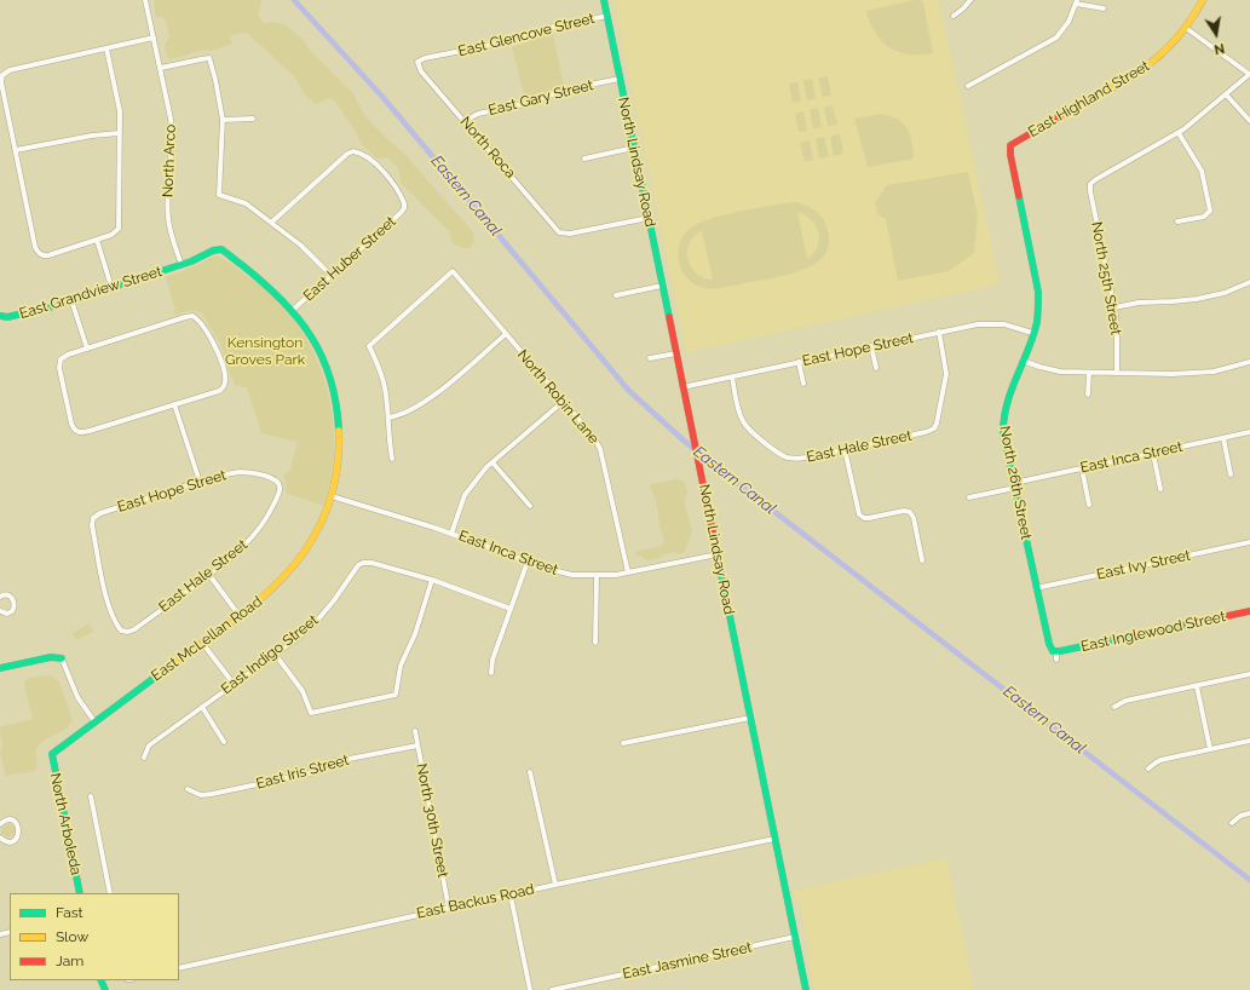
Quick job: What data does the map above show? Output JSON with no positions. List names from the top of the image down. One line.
{"streets":{"street":["East Glencove Street","East Gary Street","East Highland Street","North Roca","North Arco","North Lindsay Road","East Huber Street","North 25th Street","East Grandview Street","East Hope Street","North Robin Lane","East Hale Street","East Inca Street","North 26th Street","East Ivy Street","East Inglewood Street","East McLellan Road","East Indigo Street","East Iris Street","North 30th Street","North Arboleda","East Backus Road","East Jasmine Street"]},"crossings":[["East Glencove Street","North Roca"],["East Glencove Street","North Lindsay Road"],["East Gary Street","North Roca"],["East Gary Street","North Lindsay Road"],["East Highland Street","North 26th Street"],["North Roca","North Lindsay Road"],["North Arco","East Grandview Street"],["North Lindsay Road","East Hope Street"],["North Lindsay Road","East Inca Street"],["North Lindsay Road","East Backus Road"],["North Lindsay Road","East Jasmine Street"],["East Huber Street","East Grandview Street"],["East Huber Street","East McLellan Road"],["East Grandview Street","East McLellan Road"],["East Hope Street","East Hale Street"],["East Hope Street","North 26th Street"],["North Robin Lane","East Inca Street"],["East Inca Street","North 26th Street"],["East Inca Street","East McLellan Road"],["North 26th Street","East Ivy Street"],["North 26th Street","East Inglewood Street"],["East McLellan Road","North Arboleda"],["East Iris Street","North 30th Street"],["North 30th Street","East Backus Road"]],"water":["Eastern Canal"],"parks":["Kensington Groves Park"],"legend":["Fast","Slow","Jam"],"north":"bottom"}
